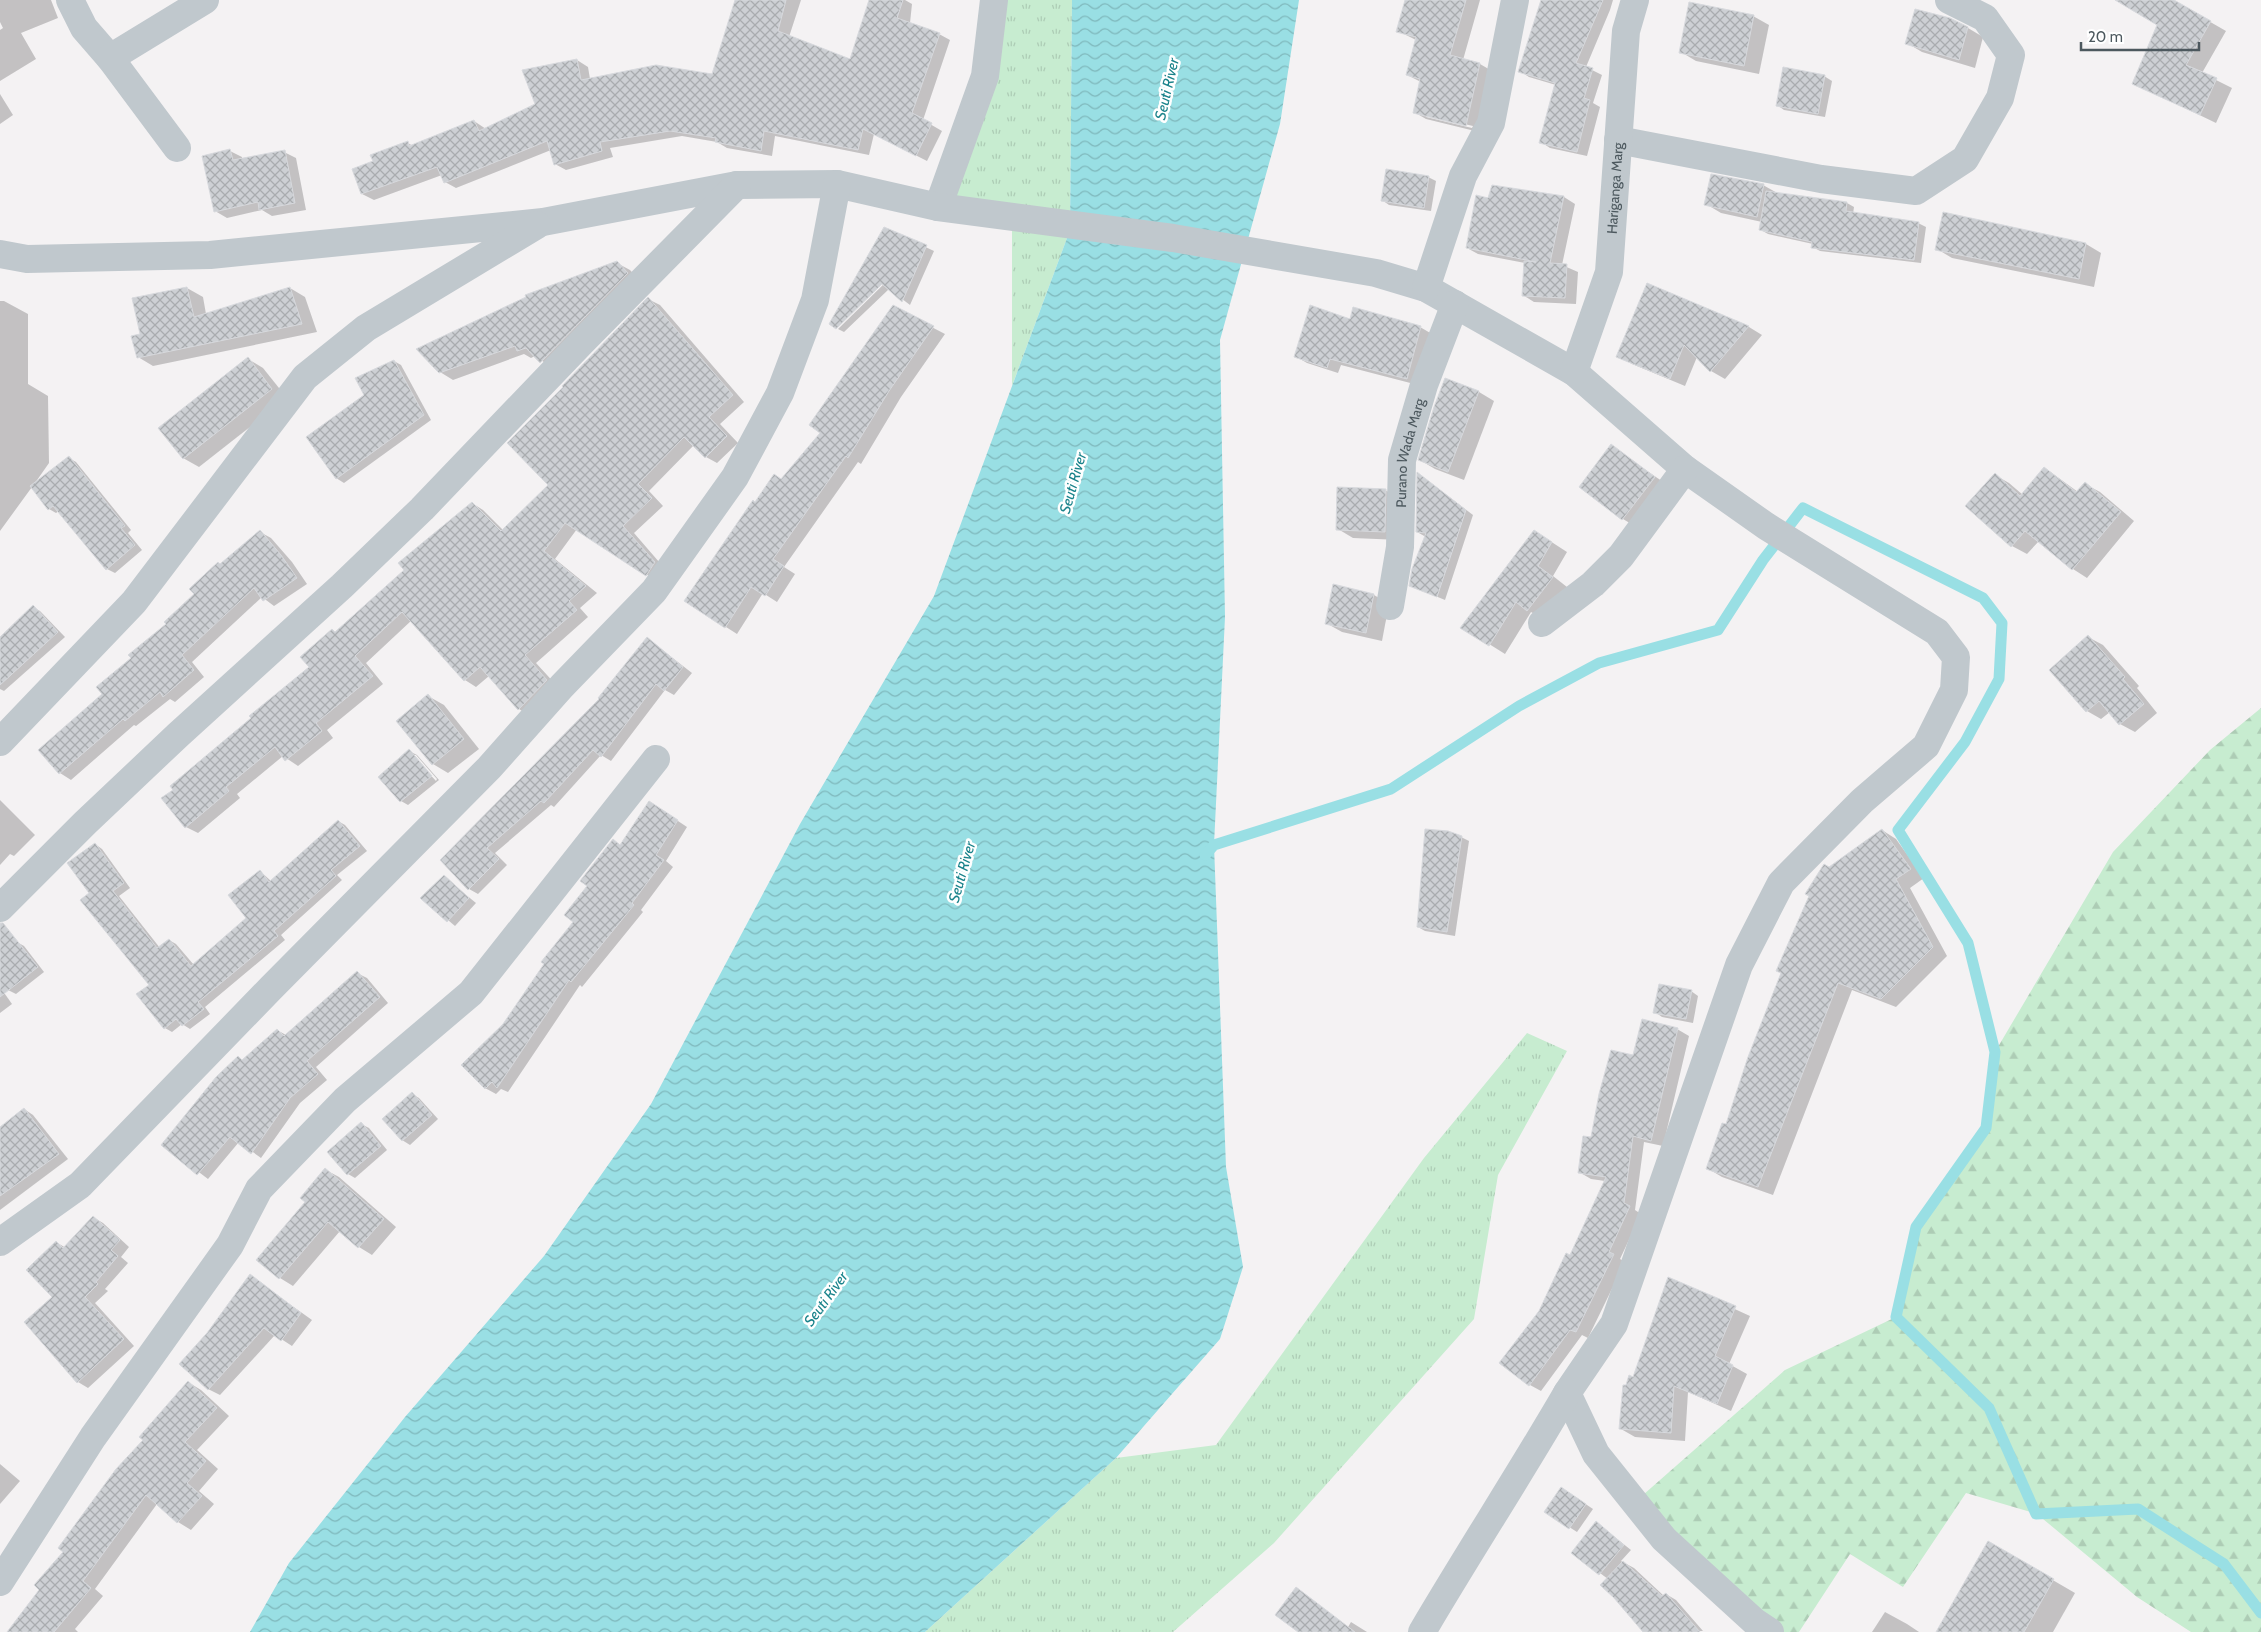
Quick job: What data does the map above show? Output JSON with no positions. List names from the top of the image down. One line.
{"streets":{"street":["Hariganga Marg","Purano Wada Marg"]},"water":["Seuti River"],"scale_bar":"20 m"}
